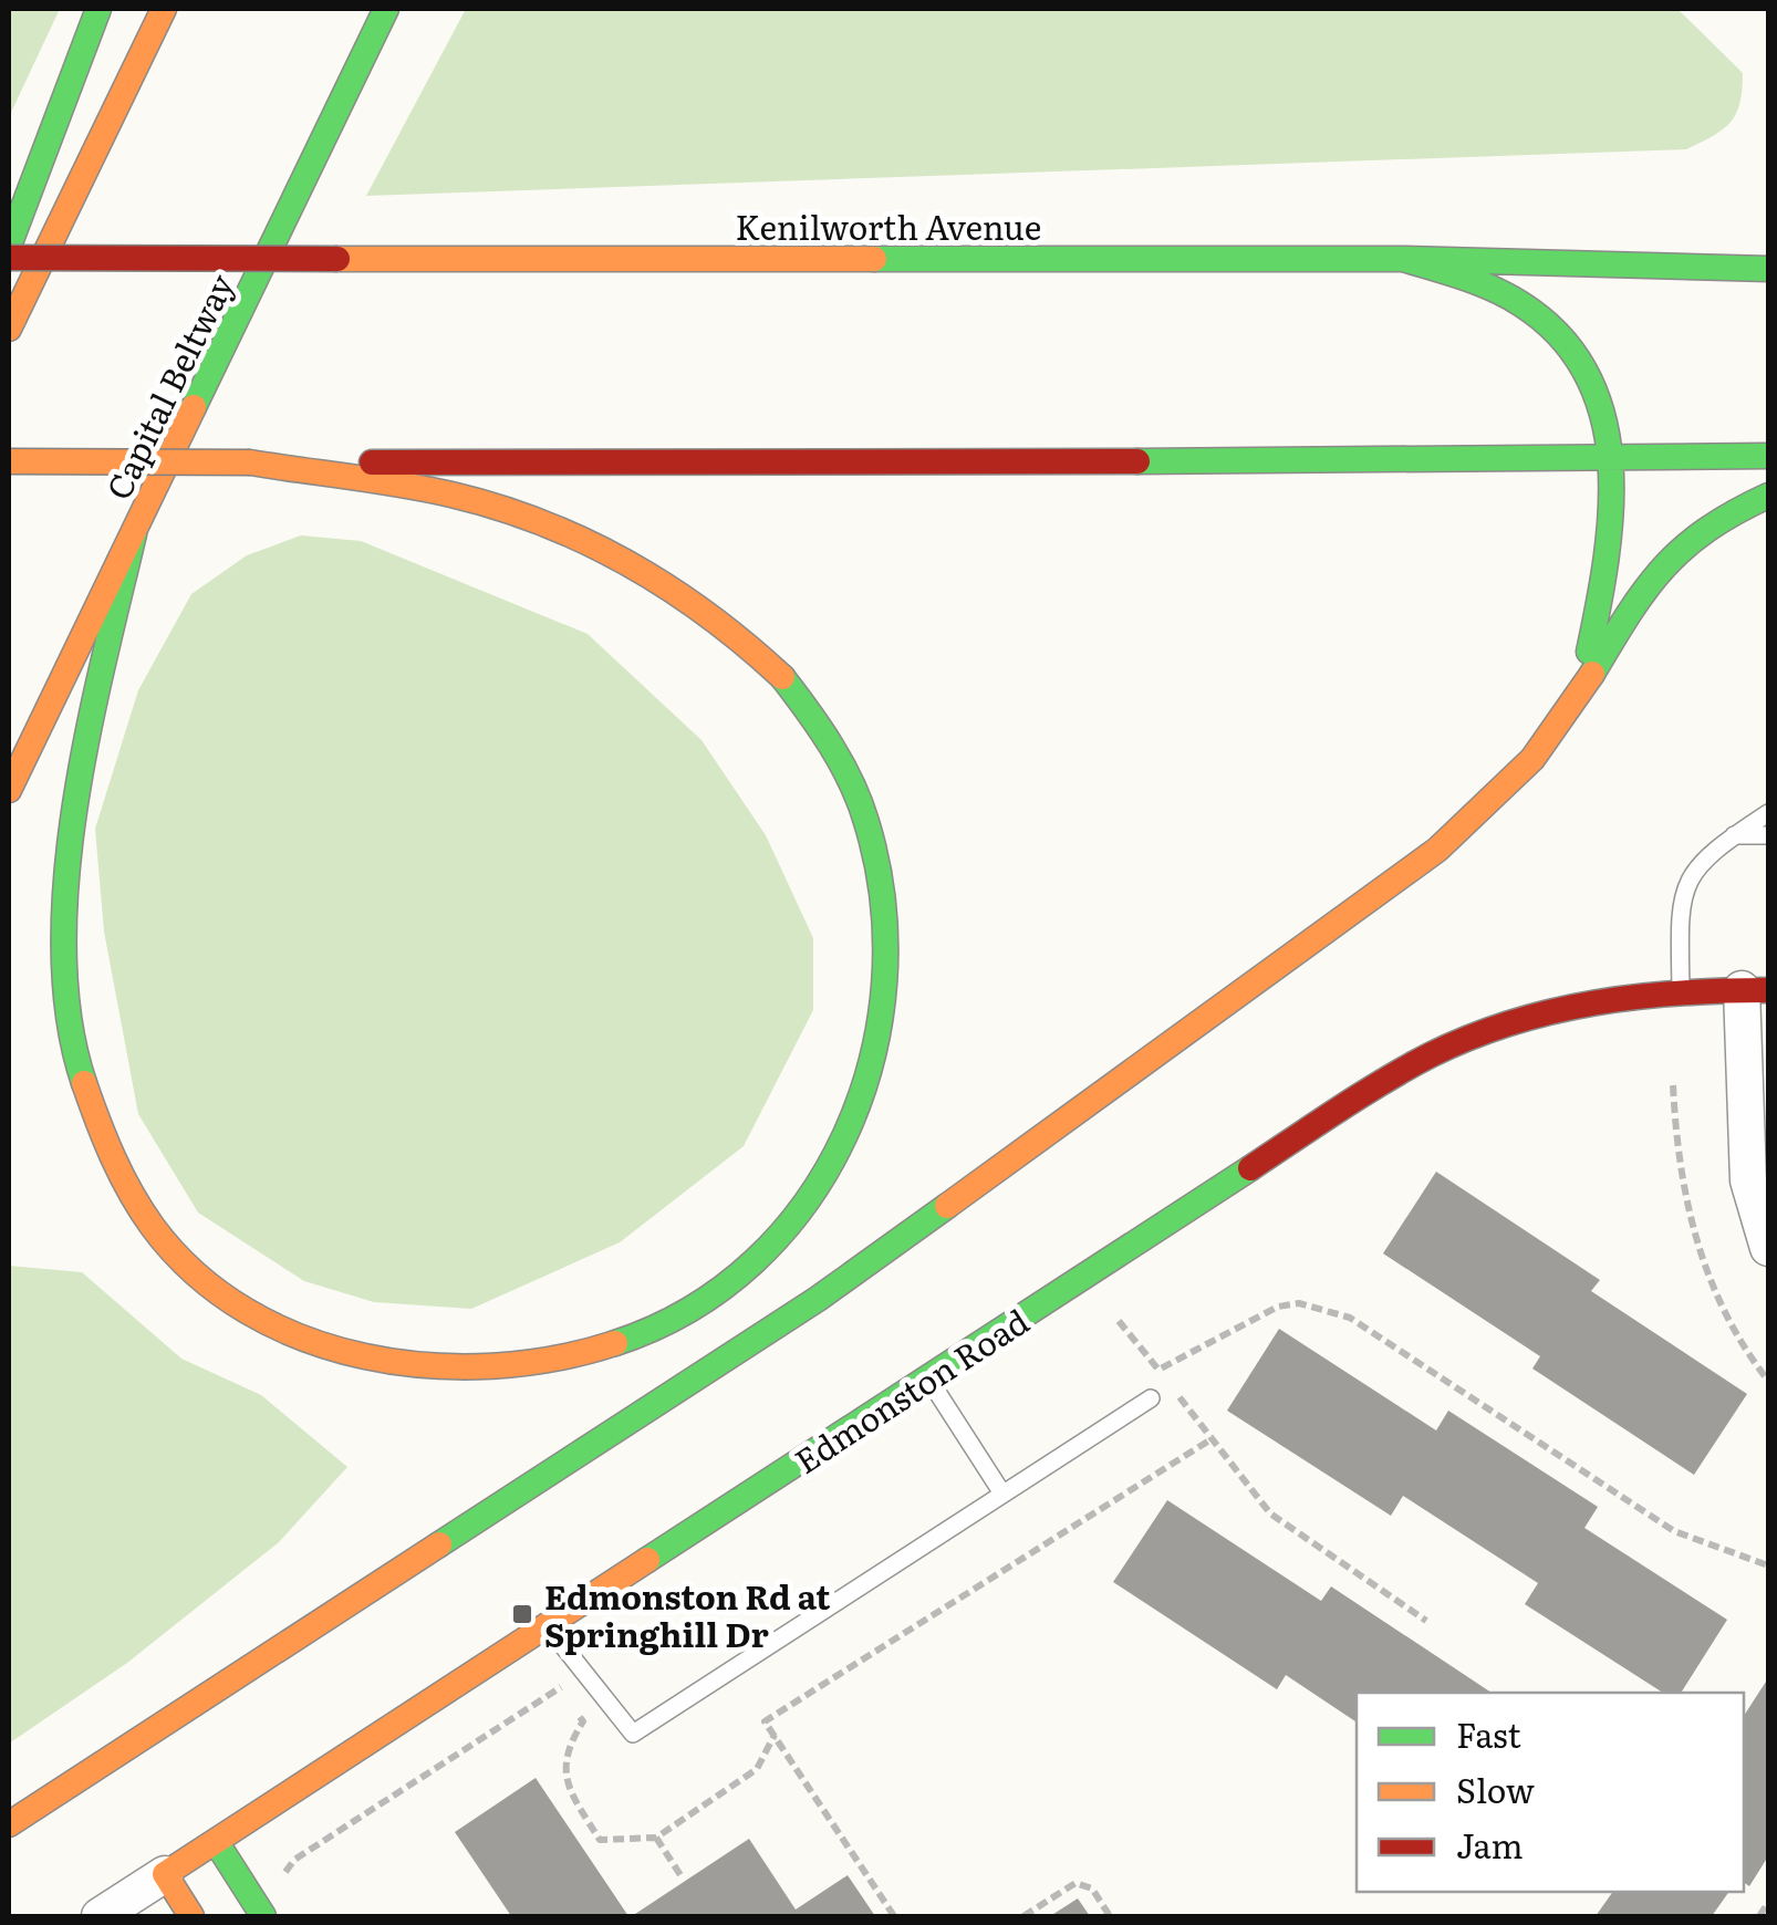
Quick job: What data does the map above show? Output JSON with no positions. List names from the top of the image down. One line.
{"streets":{"main road":["Kenilworth Avenue","Capital Beltway","Edmonston Road"]},"places":{"transit":["Edmonston Rd at Springhill Dr"]},"legend":["Fast","Slow","Jam"]}
